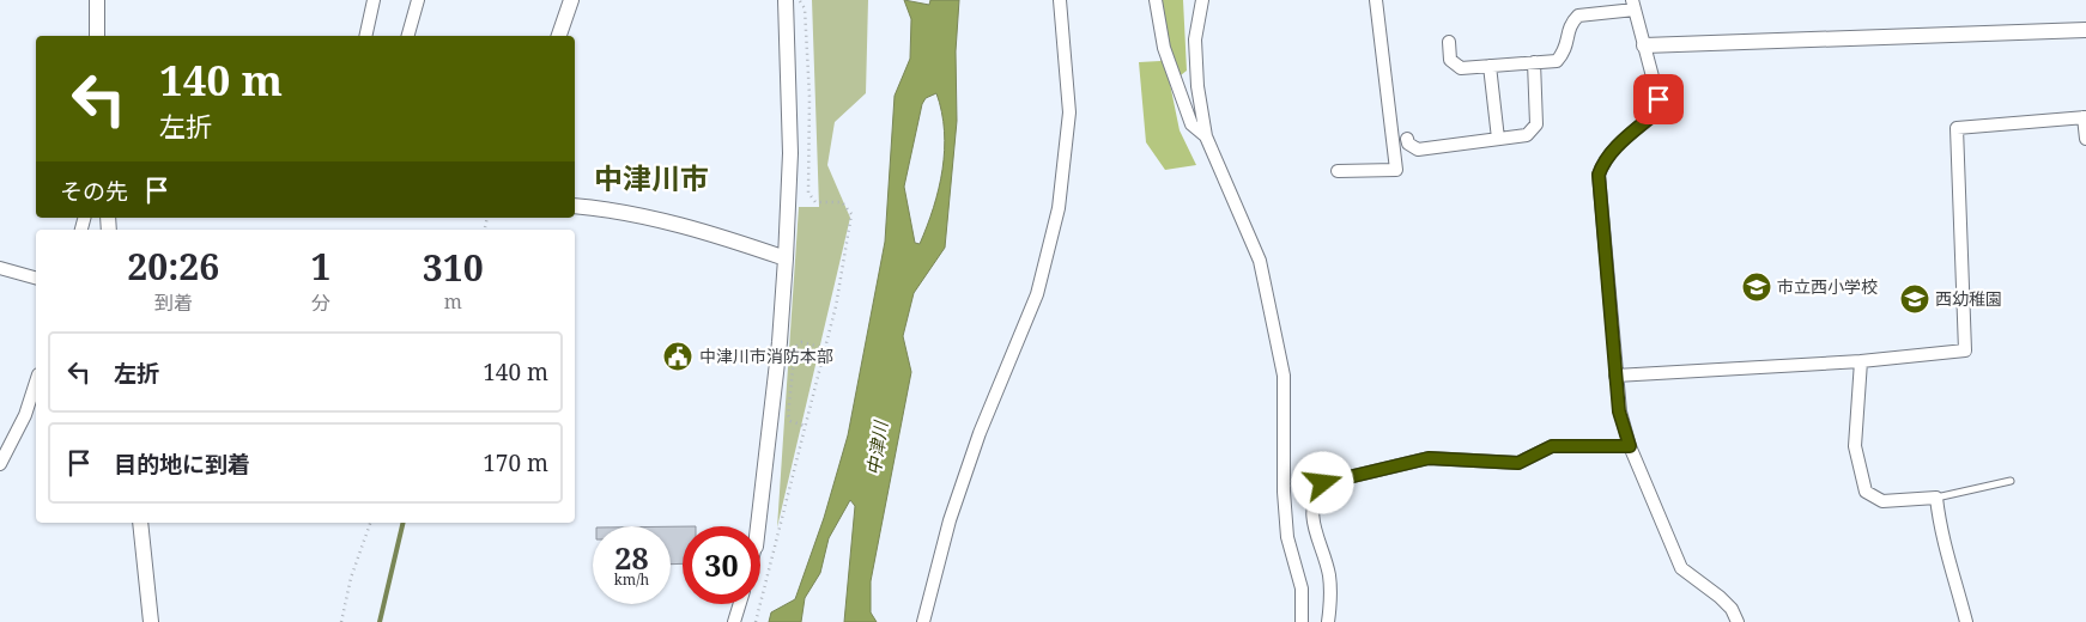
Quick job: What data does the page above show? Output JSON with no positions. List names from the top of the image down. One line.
{"districts":["中津川市"],"water":["中津川"],"places":{"school or university":["市立西小学校","西幼稚園"],"public building":["中津川市消防本部"]},"page":{"turn":["140 m","左折"],"then":"その先","eta":["20:26","到着","1","分","310","m"],"list":[{"name":"左折","value":"140 m"},{"name":"目的地に到着","value":"170 m"}],"speed":"28 km/h","limit":"30"}}
